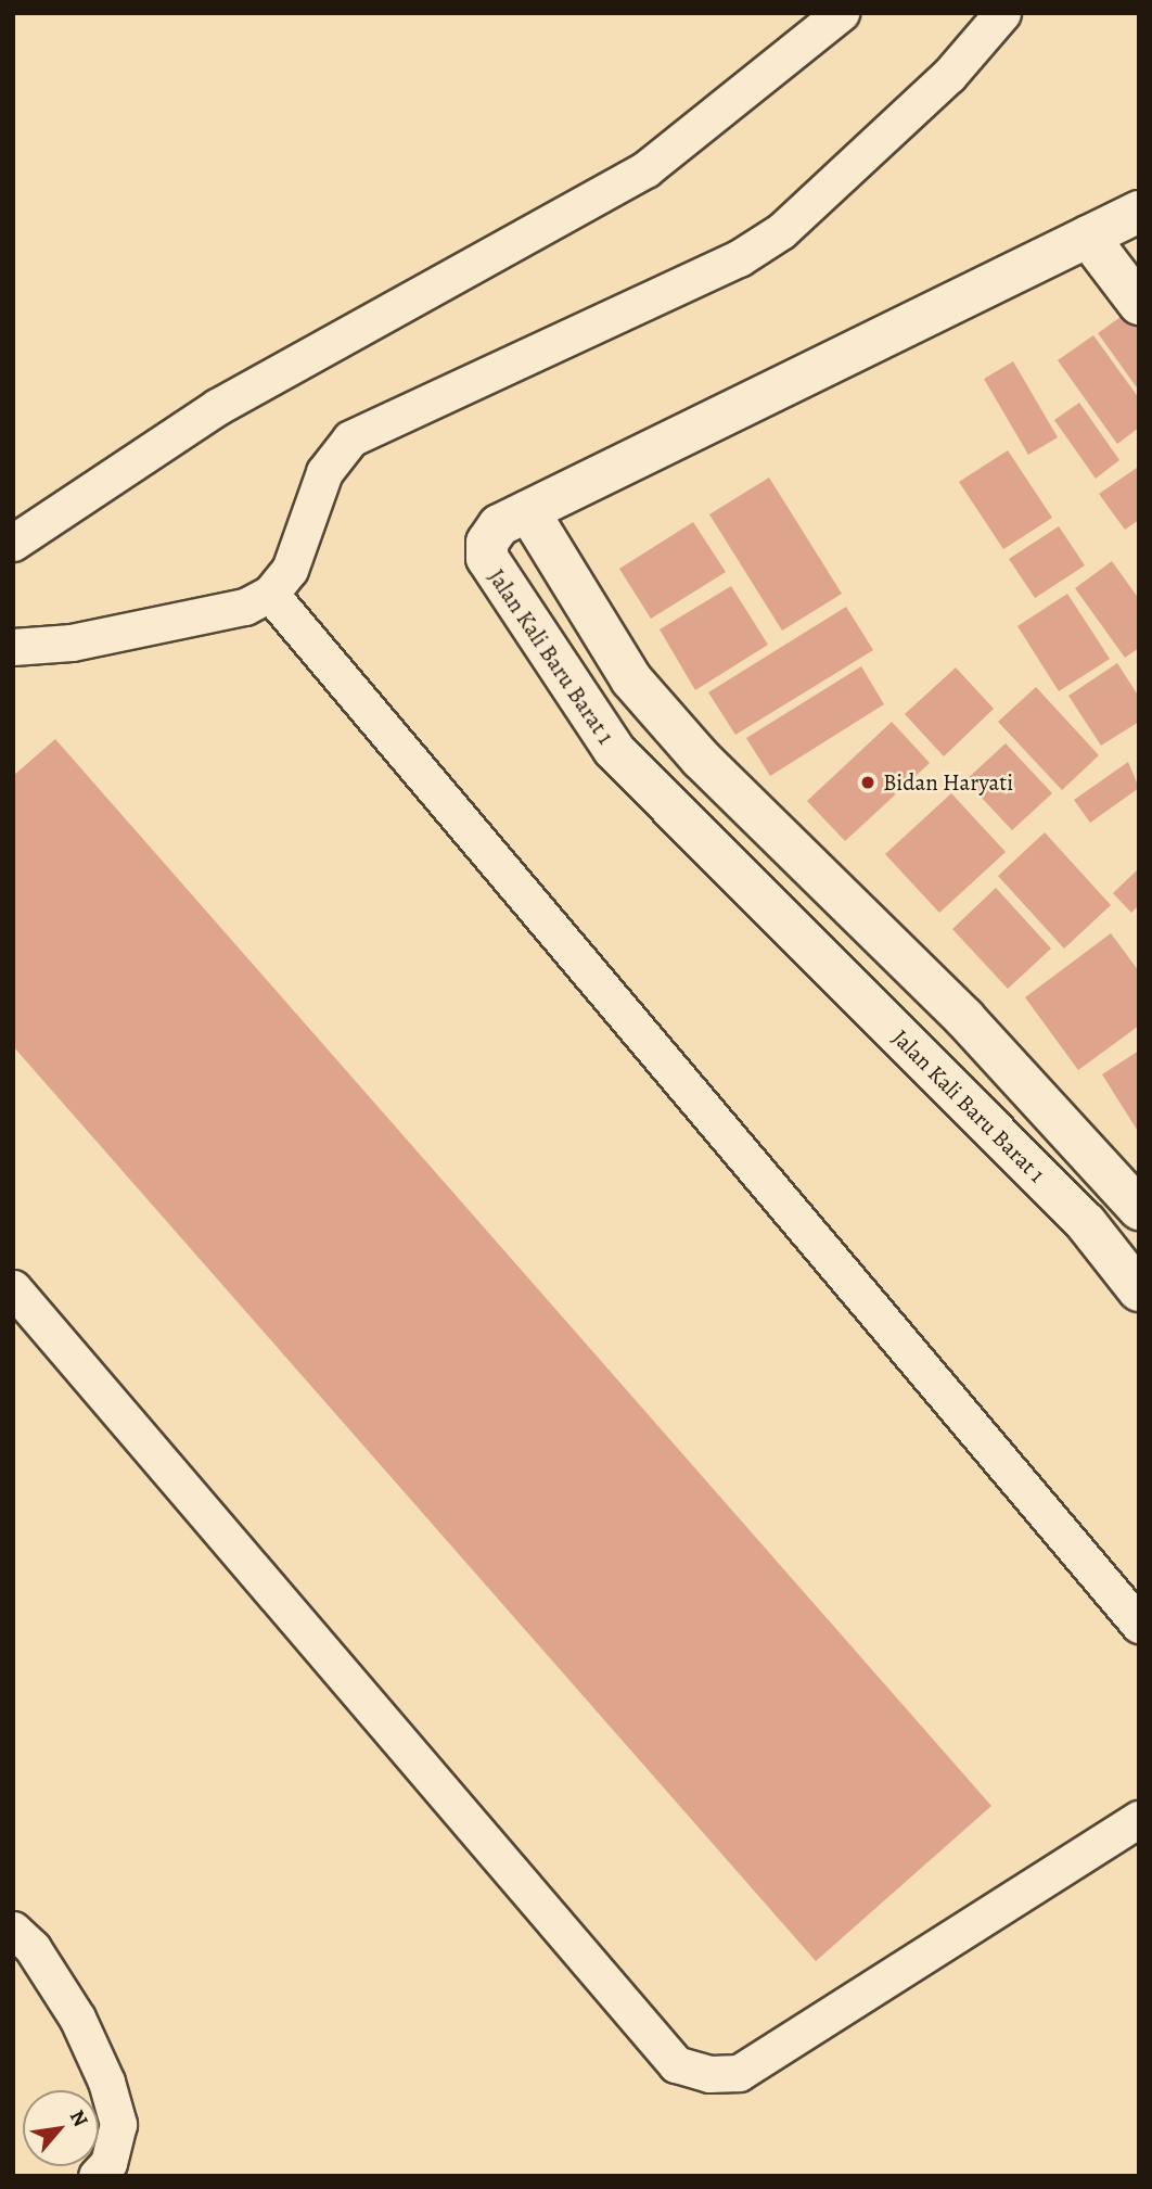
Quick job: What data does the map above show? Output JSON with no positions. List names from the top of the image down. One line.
{"streets":{"street":["Jalan Kali Baru Barat 1"]},"places":["Bidan Haryati"],"north":"top right"}
